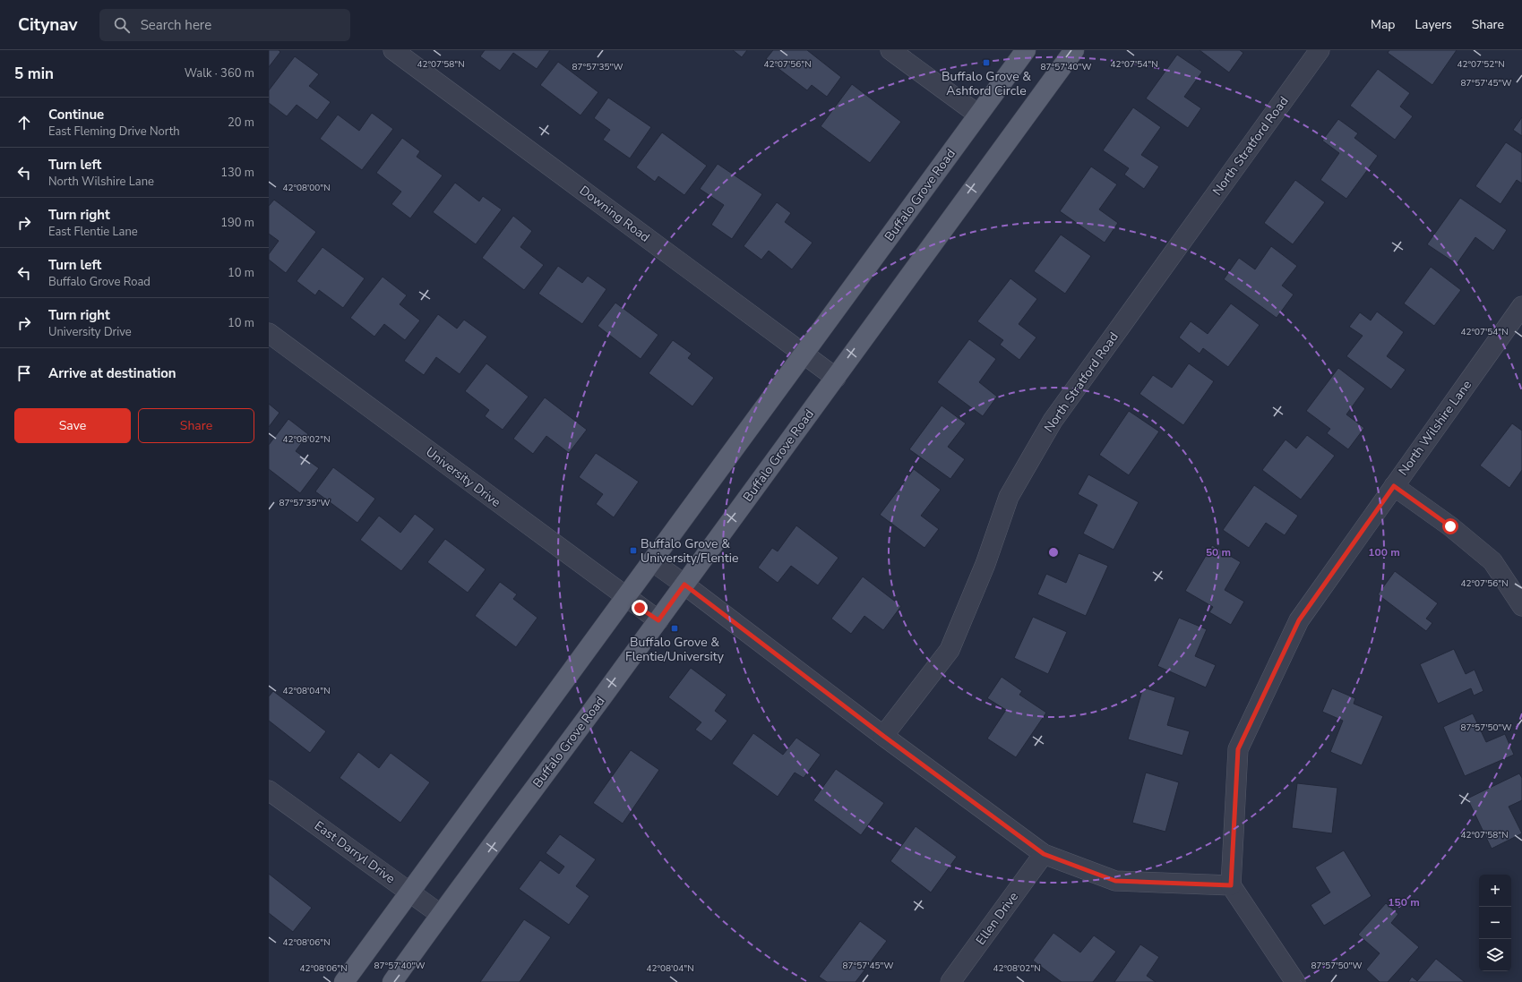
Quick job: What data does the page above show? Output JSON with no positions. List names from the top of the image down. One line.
{"streets":{"main road":["Buffalo Grove Road"],"street":["North Stratford Road","Downing Road","North Wilshire Lane","University Drive","East Darryl Drive","Ellen Drive"]},"crossings":[["Buffalo Grove Road","Downing Road"],["Buffalo Grove Road","University Drive"],["Buffalo Grove Road","East Darryl Drive"]],"places":{"transit":["Buffalo Grove & Ashford Circle","Buffalo Grove & University/Flentie","Buffalo Grove & Flentie/University"]},"page":{"header":"Citynav","search":"Search here","nav":["Map","Layers","Share"],"heading":["5 min","Walk · 360 m"],"list":[["Continue","East Fleming Drive North","20 m"],["Turn left","North Wilshire Lane","130 m"],["Turn right","East Flentie Lane","190 m"],["Turn left","Buffalo Grove Road","10 m"],["Turn right","University Drive","10 m"],"Arrive at destination"],"buttons":["Save","Share"],"map_buttons":["+","−"]},"coordinates":["42°07'52\"N","42°07'58\"N","42°07'56\"N","42°07'54\"N","87°57'35\"W","87°57'40\"W","87°57'45\"W","42°08'00\"N","42°08'02\"N","42°08'04\"N","87°57'50\"W","42°08'06\"N"],"rings":["50 m","100 m","150 m"]}
